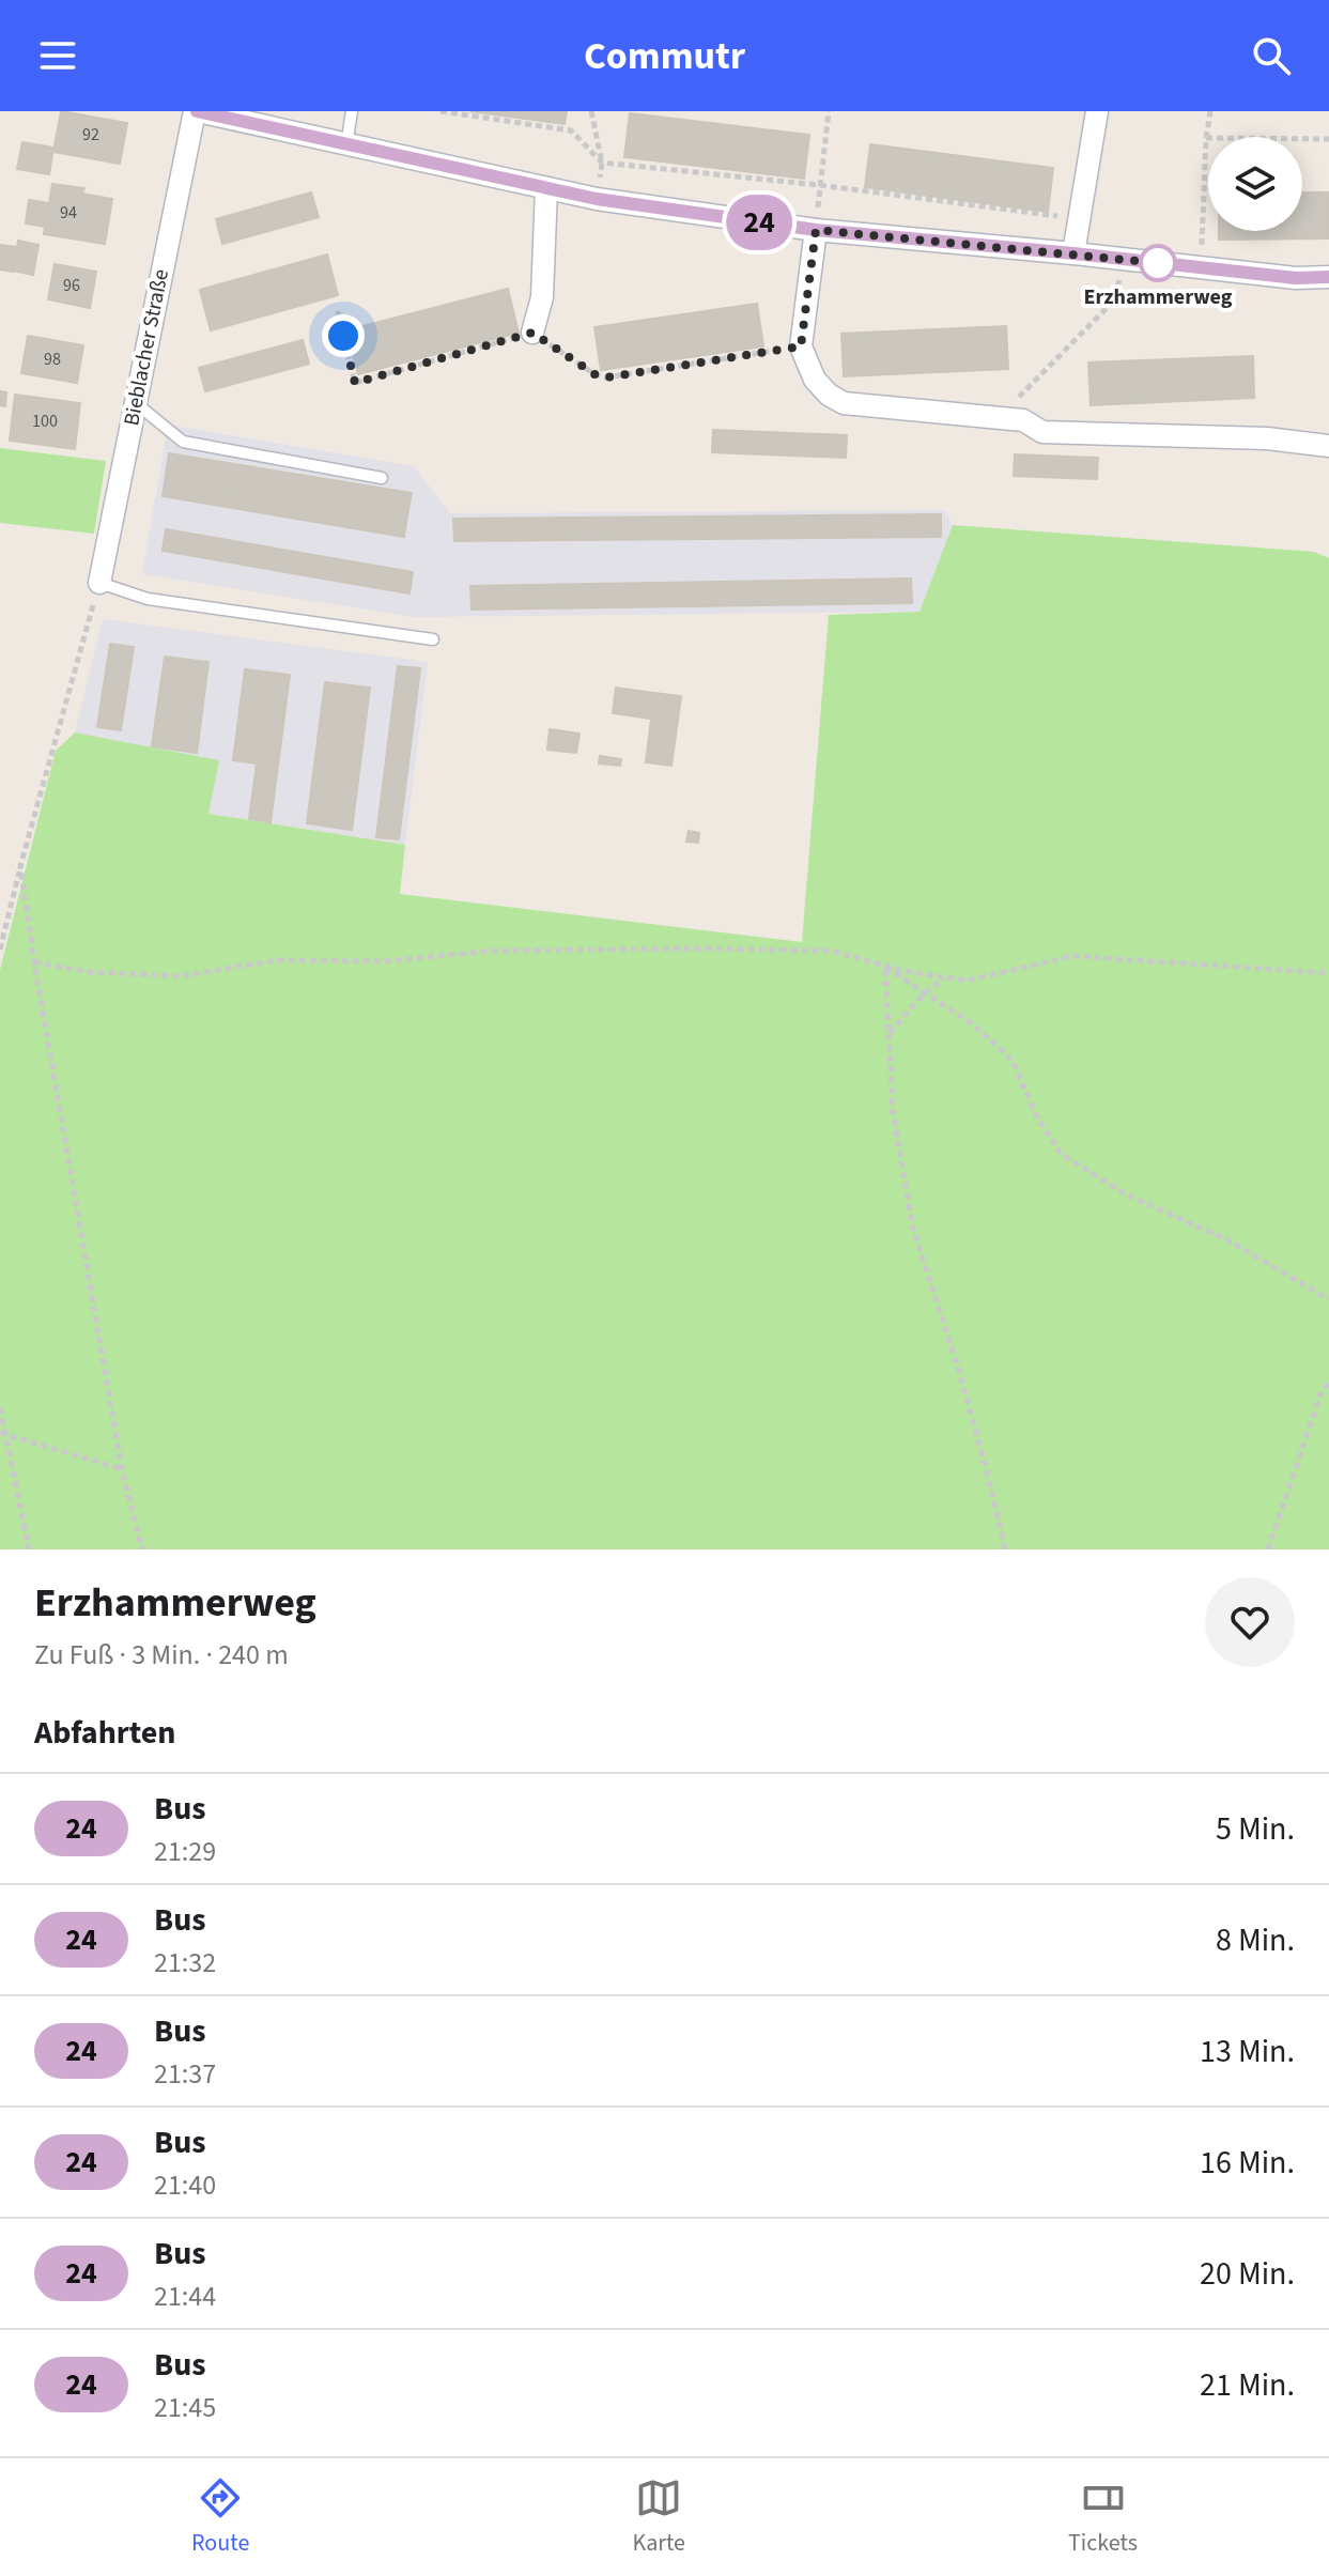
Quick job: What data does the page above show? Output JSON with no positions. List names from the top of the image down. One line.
{"streets":{"street":["Bieblacher Straße"]},"places":["Erzhammerweg"],"lines":["bus line 24"],"house_numbers":["92","94","96","98","100"],"page":{"header":"Commutr","on_map":"24","heading":[["Erzhammerweg","Zu Fuß · 3 Min. · 240 m"],"Abfahrten"],"list":[{"mark":"24","name":"Bus","note":"21:29","value":"5 Min."},{"mark":"24","name":"Bus","note":"21:32","value":"8 Min."},{"mark":"24","name":"Bus","note":"21:37","value":"13 Min."},{"mark":"24","name":"Bus","note":"21:40","value":"16 Min."},{"mark":"24","name":"Bus","note":"21:44","value":"20 Min."},{"mark":"24","name":"Bus","note":"21:45","value":"21 Min."}],"tabs":["Route","Karte","Tickets"]}}
